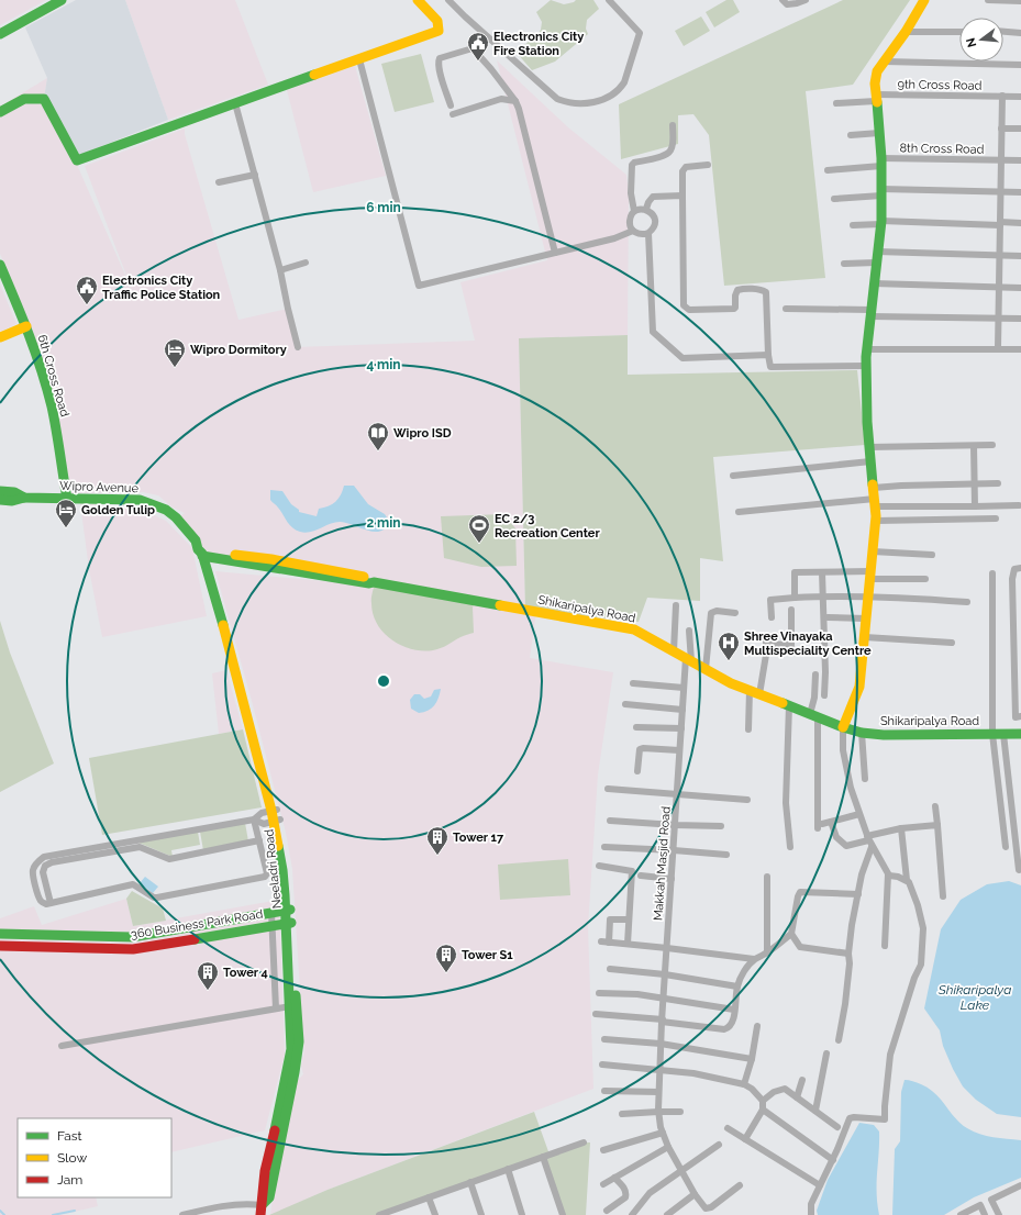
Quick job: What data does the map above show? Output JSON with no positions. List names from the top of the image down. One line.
{"streets":{"street":["9th Cross Road","8th Cross Road","6th Cross Road","Wipro Avenue","Shikaripalya Road","Makkah Masjid Road","Neeladri Road","360 Business Park Road"]},"crossings":[["6th Cross Road","Wipro Avenue"],["Wipro Avenue","Shikaripalya Road"],["Wipro Avenue","Neeladri Road"],["Shikaripalya Road","Makkah Masjid Road"],["Shikaripalya Road","Neeladri Road"],["Neeladri Road","360 Business Park Road"]],"water":["Shikaripalya Lake"],"places":{"public building":["Electronics City Fire Station","Electronics City Traffic Police Station"],"hotel":["Wipro Dormitory","Golden Tulip"],"library":["Wipro ISD"],"sports":["EC 2/3 Recreation Center"],"hospital":["Shree Vinayaka Multispeciality Centre"],"building":["Tower 17","Tower S1","Tower 4"]},"legend":["Fast","Slow","Jam"],"north":"left","rings":["6 min","4 min","2 min"]}
